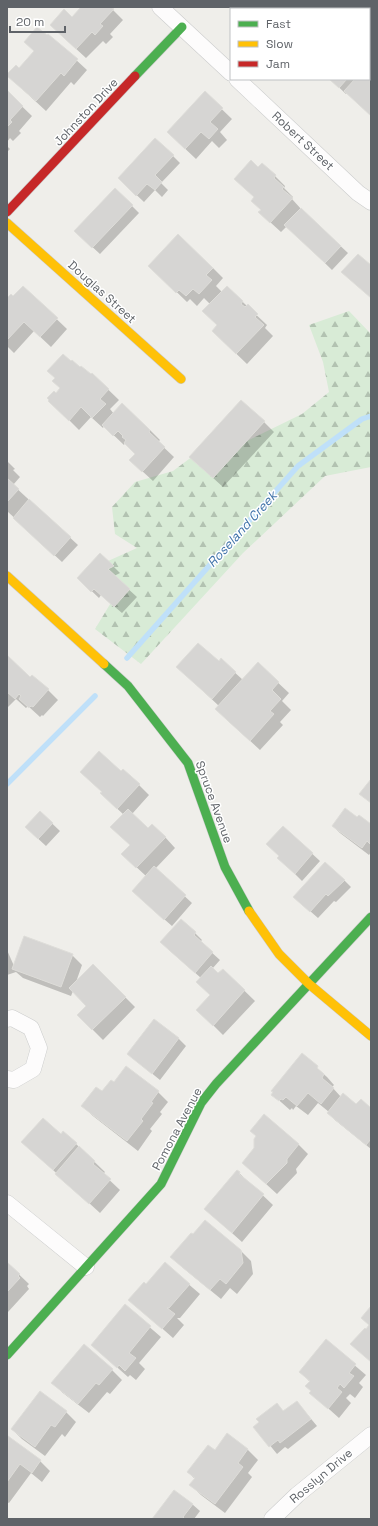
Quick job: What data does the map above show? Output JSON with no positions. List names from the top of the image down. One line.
{"streets":{"street":["Johnston Drive","Robert Street","Douglas Street","Spruce Avenue","Pomona Avenue","Rosslyn Drive"]},"crossings":[["Spruce Avenue","Pomona Avenue"]],"water":["Roseland Creek"],"legend":["Fast","Slow","Jam"],"scale_bar":"20 m"}
